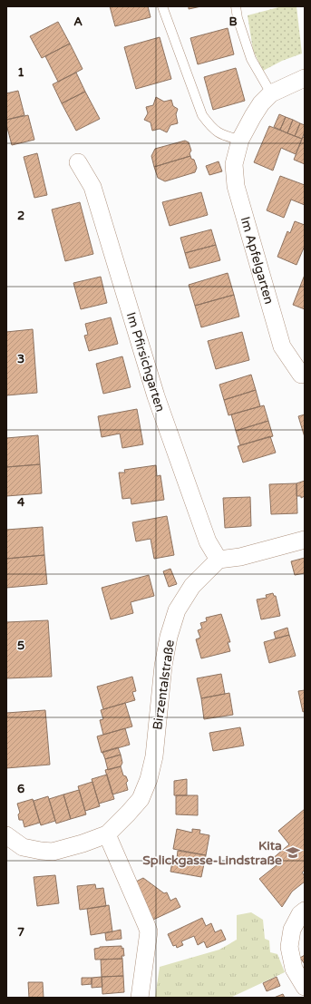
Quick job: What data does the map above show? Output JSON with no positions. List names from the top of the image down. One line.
{"streets":{"street":["Im Apfelgarten","Im Pfirsichgarten","Birzentalstraße"]},"crossings":[["Im Pfirsichgarten","Birzentalstraße"]],"places":{"school or university":["Kita Splickgasse-Lindstraße"]},"grid":{"columns":["A","B"],"rows":["1","2","3","4","5","6","7"]}}
